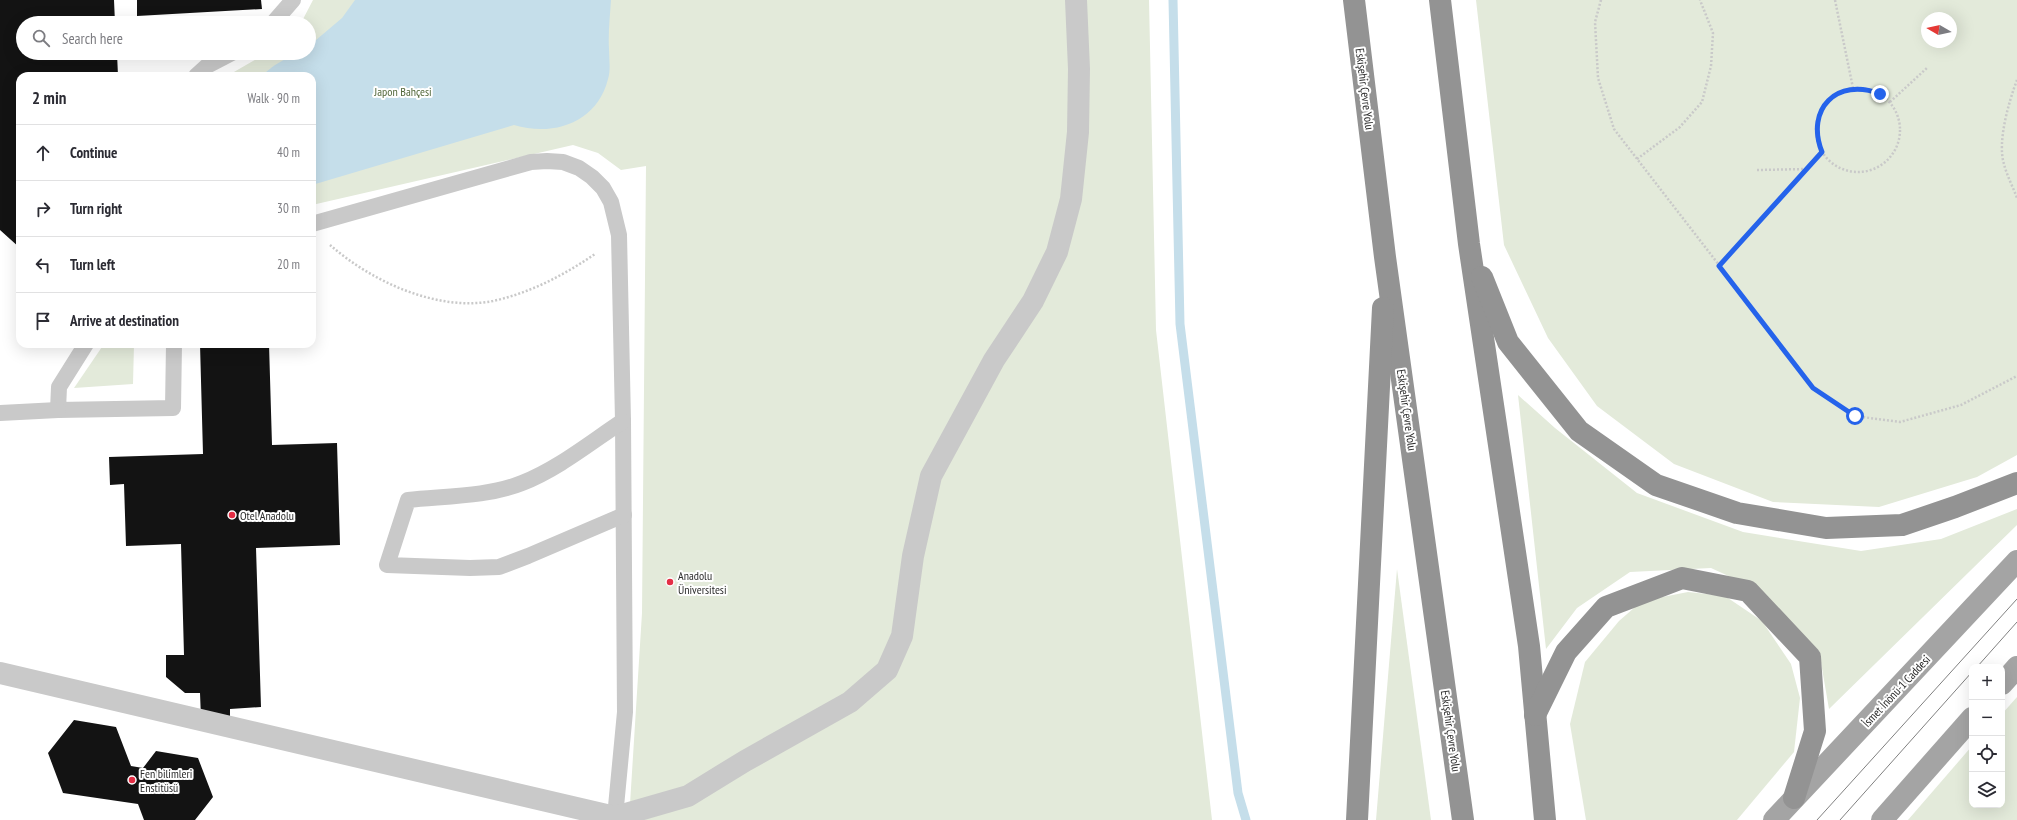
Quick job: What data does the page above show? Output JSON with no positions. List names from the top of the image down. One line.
{"streets":{"highway":["Eskişehir Çevre Yolu"],"main road":["İsmet İnönü-1 Caddesi"]},"parks":["Japon Bahçesi"],"places":["Otel Anadolu","Anadolu Üniversitesi","Fen bilimleri Enstitüsü"],"north":"left","page":{"search":"Search here","heading":["2 min","Walk · 90 m"],"list":[["Continue","40 m"],["Turn right","30 m"],["Turn left","20 m"],"Arrive at destination"],"map_buttons":["+","−"]}}
